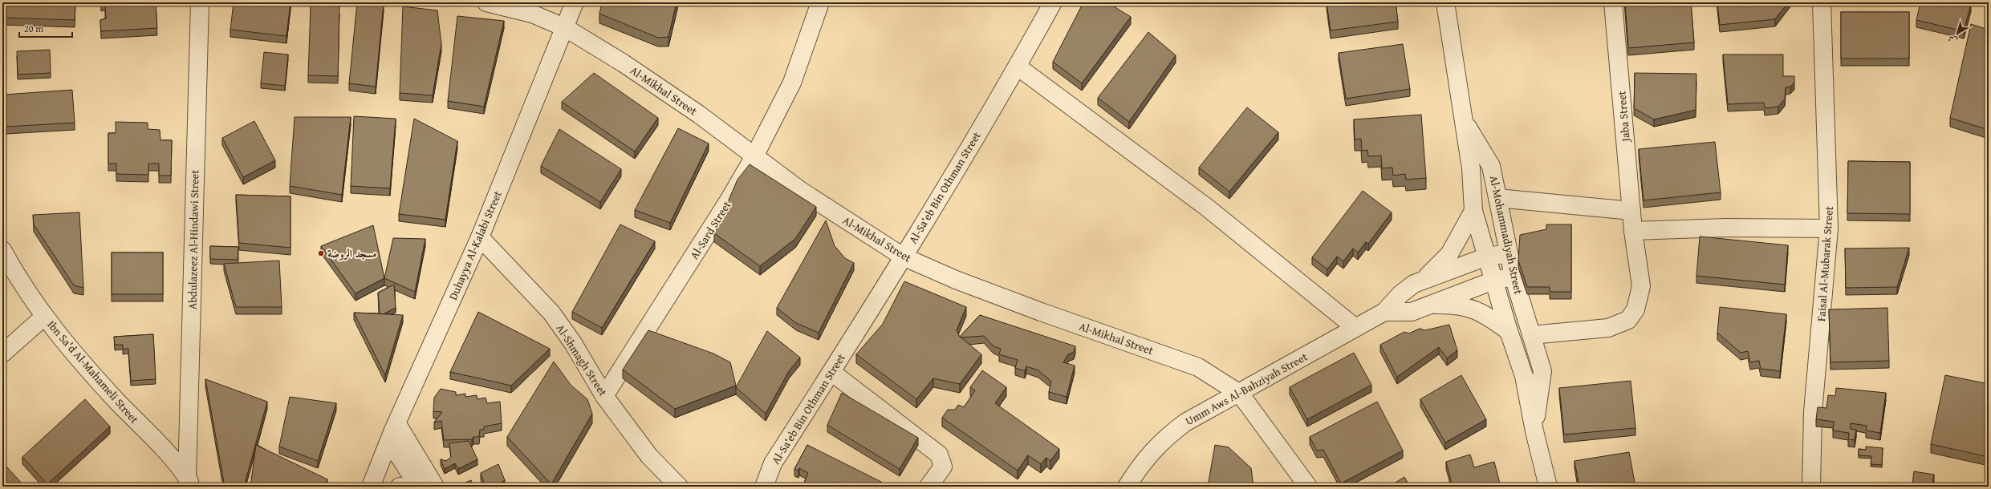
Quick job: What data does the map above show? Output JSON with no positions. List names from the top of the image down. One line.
{"streets":{"street":["Al-Mikhal Street","Jaba Street","Al-Sa‘eb Bin Othman Street","Al-Sard Street","Al-Mohammadiyah Street","Abdulazeez Al-Hindawi Street","Duhayya Al-Kalabi Street","Faisal Al-Mubarak Street","Al-Shmagh Street","Ibn Sa'd Al-Mahameli Street","Umm Aws Al-Bahziyah Street"]},"crossings":[["Al-Mikhal Street","Al-Sa‘eb Bin Othman Street"],["Al-Mikhal Street","Al-Sard Street"],["Al-Mikhal Street","Duhayya Al-Kalabi Street"],["Al-Mikhal Street","Umm Aws Al-Bahziyah Street"],["Jaba Street","Al-Mohammadiyah Street"],["Al-Sard Street","Al-Shmagh Street"],["Al-Mohammadiyah Street","Umm Aws Al-Bahziyah Street"],["Abdulazeez Al-Hindawi Street","Ibn Sa'd Al-Mahameli Street"],["Duhayya Al-Kalabi Street","Al-Shmagh Street"]],"places":["مسجد الروضة"],"scale_bar":"20 m","north":"bottom left"}
